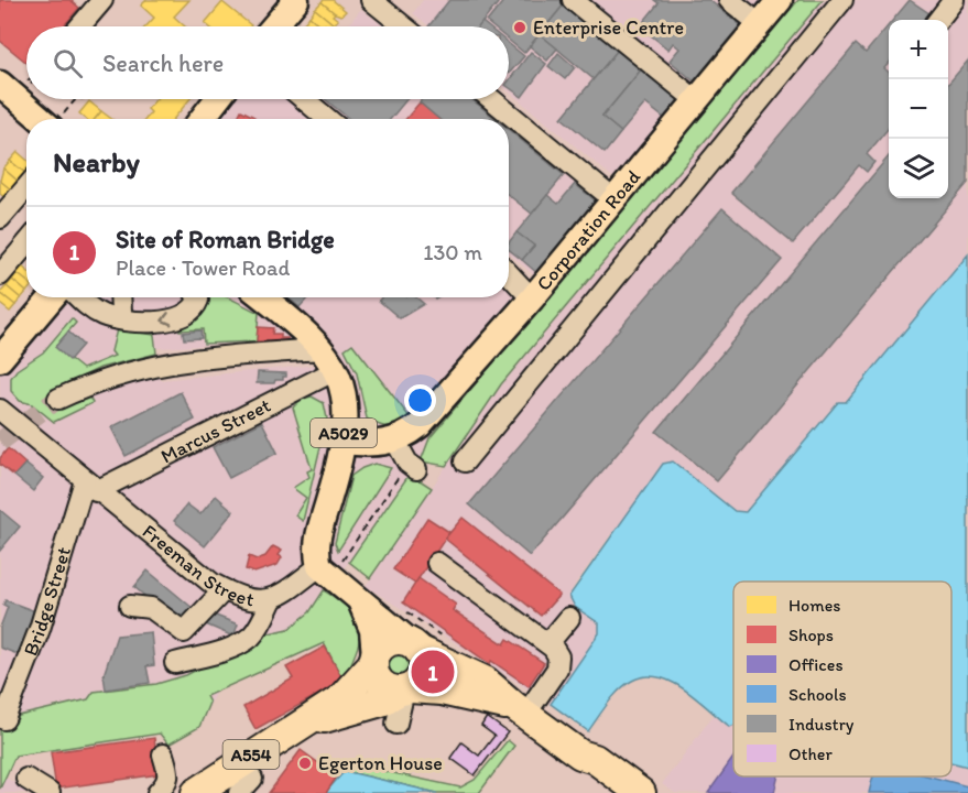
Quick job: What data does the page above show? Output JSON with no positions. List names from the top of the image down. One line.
{"streets":{"highway":["A554"],"main road":["Corporation Road","A5029"],"street":["Marcus Street","Freeman Street","Bridge Street"]},"crossings":[["Corporation Road","A5029"],["Marcus Street","A5029"],["Marcus Street","Freeman Street"],["Marcus Street","Bridge Street"],["A5029","Freeman Street"],["Freeman Street","Bridge Street"]],"places":["Enterprise Centre","Egerton House"],"legend":["Homes","Shops","Offices","Schools","Industry","Other"],"page":{"map_buttons":["+","−"],"search":"Search here","heading":"Nearby","list":[{"mark":"1","name":"Site of Roman Bridge","note":"Place · Tower Road","value":"130 m"}],"pins":"1"}}
